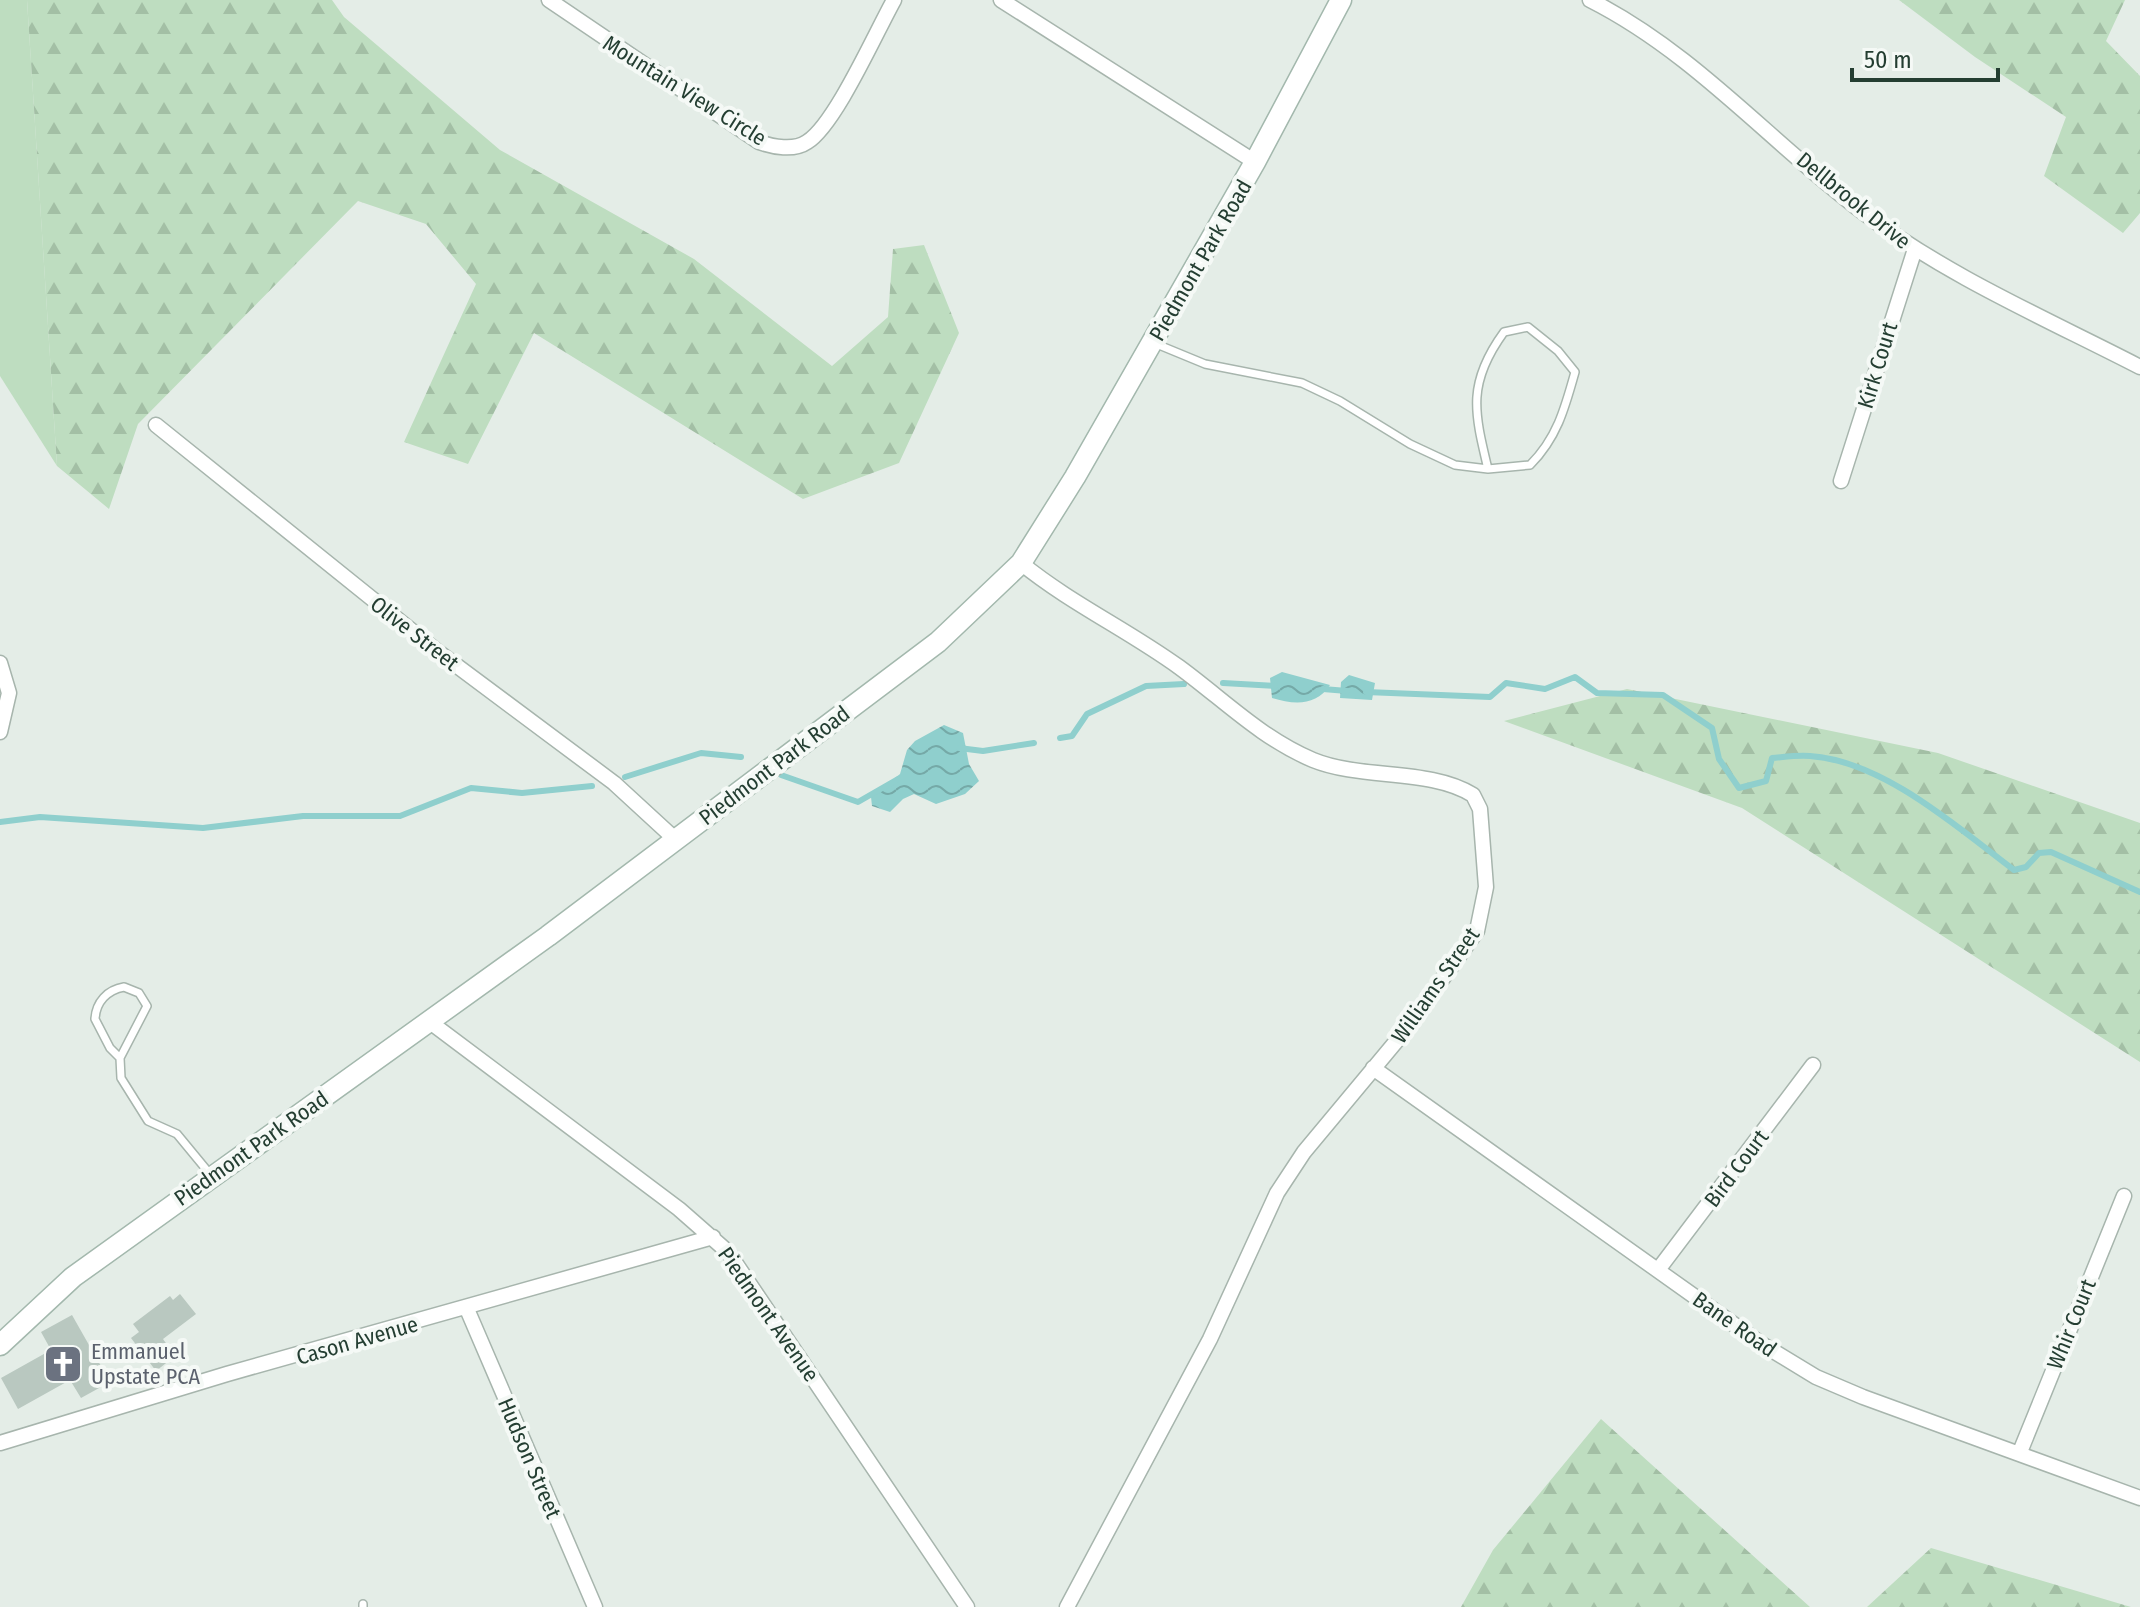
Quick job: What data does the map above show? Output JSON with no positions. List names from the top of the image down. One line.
{"streets":{"street":["Mountain View Circle","Dellbrook Drive","Piedmont Park Road","Kirk Court","Olive Street","Williams Street","Bird Court","Piedmont Avenue","Bane Road","Whir Court","Cason Avenue","Hudson Street"]},"crossings":[["Dellbrook Drive","Kirk Court"],["Piedmont Park Road","Olive Street"],["Piedmont Park Road","Williams Street"],["Piedmont Park Road","Piedmont Avenue"],["Williams Street","Bane Road"],["Bird Court","Bane Road"],["Piedmont Avenue","Cason Avenue"],["Bane Road","Whir Court"],["Cason Avenue","Hudson Street"]],"places":{"church":["Emmanuel Upstate PCA"]},"scale_bar":"50 m"}
